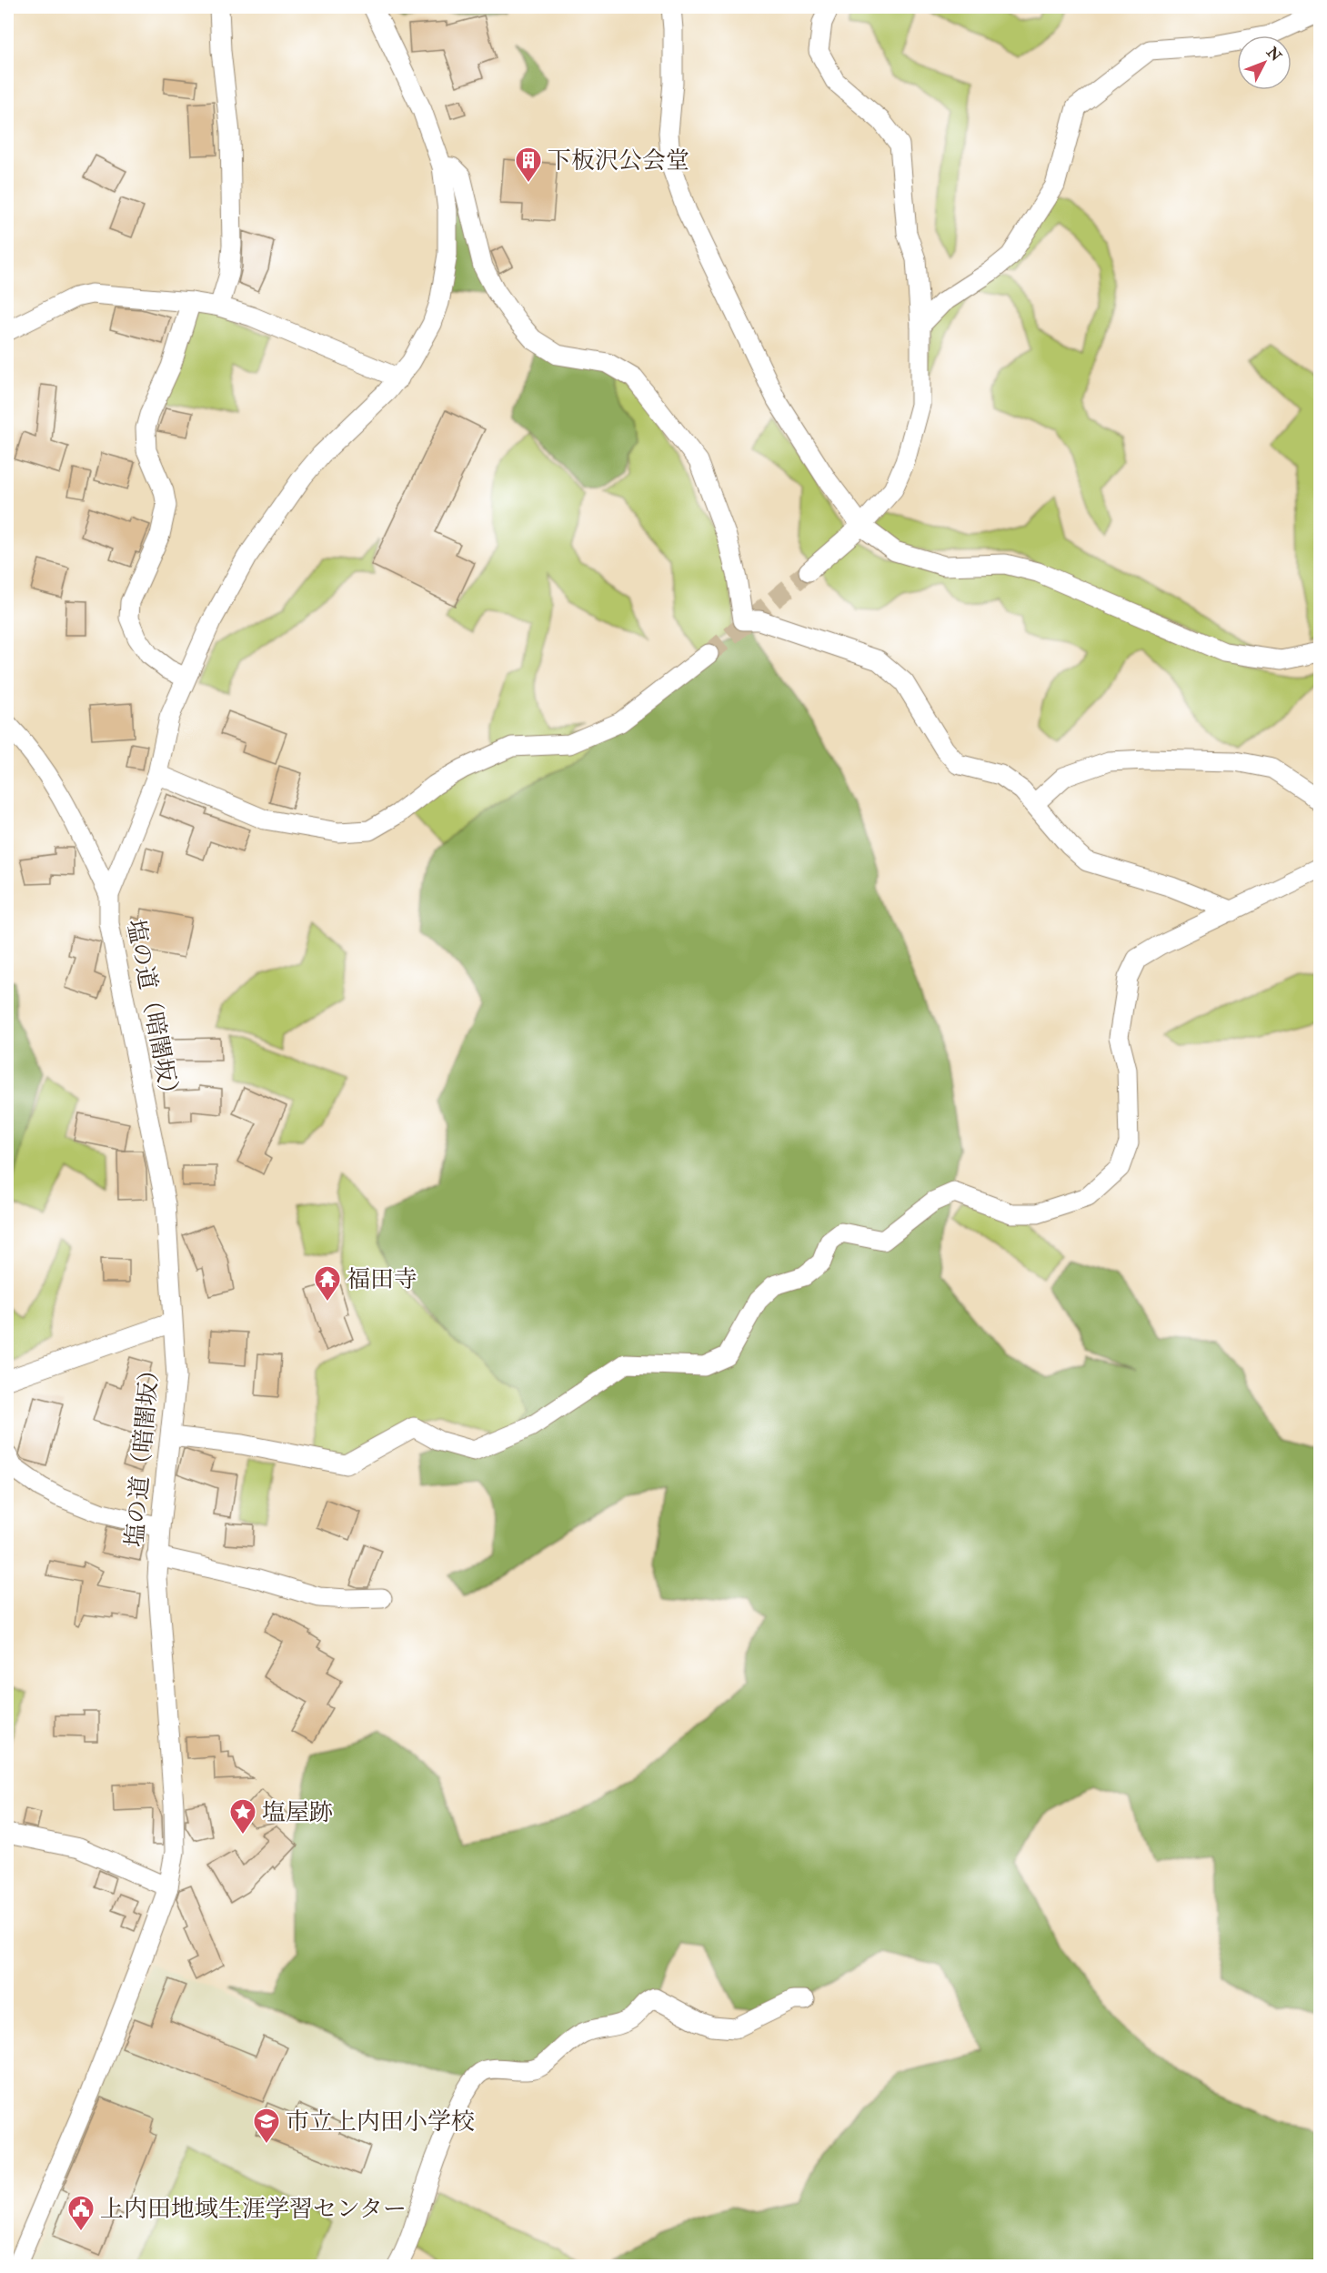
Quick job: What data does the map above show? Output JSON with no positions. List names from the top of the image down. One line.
{"streets":{"street":["塩の道（暗闇坂）"]},"places":{"building":["下板沢公会堂"],"temple":["福田寺"],"place":["塩屋跡"],"school or university":["市立上内田小学校"],"public building":["上内田地域生涯学習センター"]},"north":"top right"}
